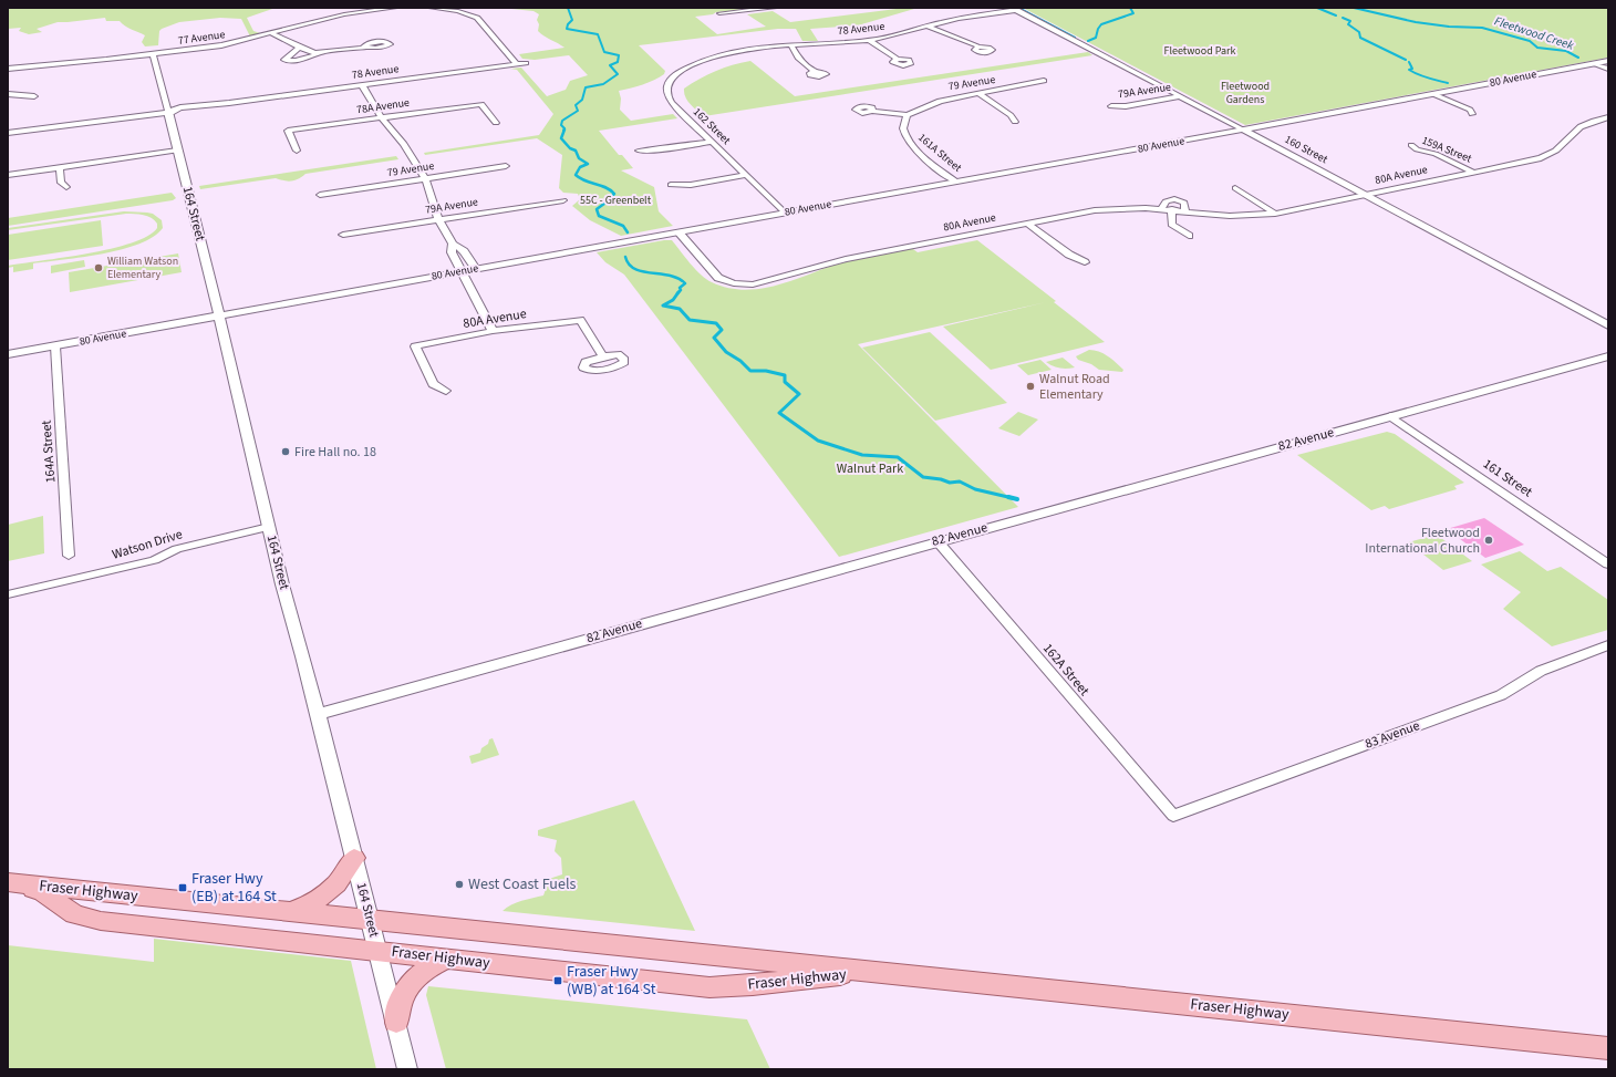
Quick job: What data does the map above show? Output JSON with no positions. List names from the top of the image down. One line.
{"streets":{"main road":["Fraser Highway"],"street":["78 Avenue","77 Avenue","80 Avenue","79 Avenue","79A Avenue","78A Avenue","162 Street","160 Street","159A Street","161A Street","80A Avenue","164 Street","82 Avenue","164A Street","161 Street","Watson Drive","162A Street","83 Avenue"]},"crossings":[["78 Avenue","162 Street"],["78 Avenue","160 Street"],["78 Avenue","164 Street"],["77 Avenue","164 Street"],["80 Avenue","162 Street"],["80 Avenue","160 Street"],["80 Avenue","161A Street"],["80 Avenue","80A Avenue"],["80 Avenue","164 Street"],["80 Avenue","164A Street"],["79 Avenue","161A Street"],["79A Avenue","160 Street"],["160 Street","80A Avenue"],["159A Street","80A Avenue"],["164 Street","82 Avenue"],["164 Street","Watson Drive"],["164 Street","Fraser Highway"],["82 Avenue","161 Street"],["82 Avenue","162A Street"],["162A Street","83 Avenue"]],"water":["Fleetwood Creek"],"parks":["Fleetwood Park","Fleetwood Gardens","55C - Greenbelt","Walnut Park"],"places":{"other":["William Watson Elementary","Walnut Road Elementary","Fire Hall no. 18","Fleetwood International Church","West Coast Fuels"],"transit":["Fraser Hwy (EB) at 164 St","Fraser Hwy (WB) at 164 St"]}}
